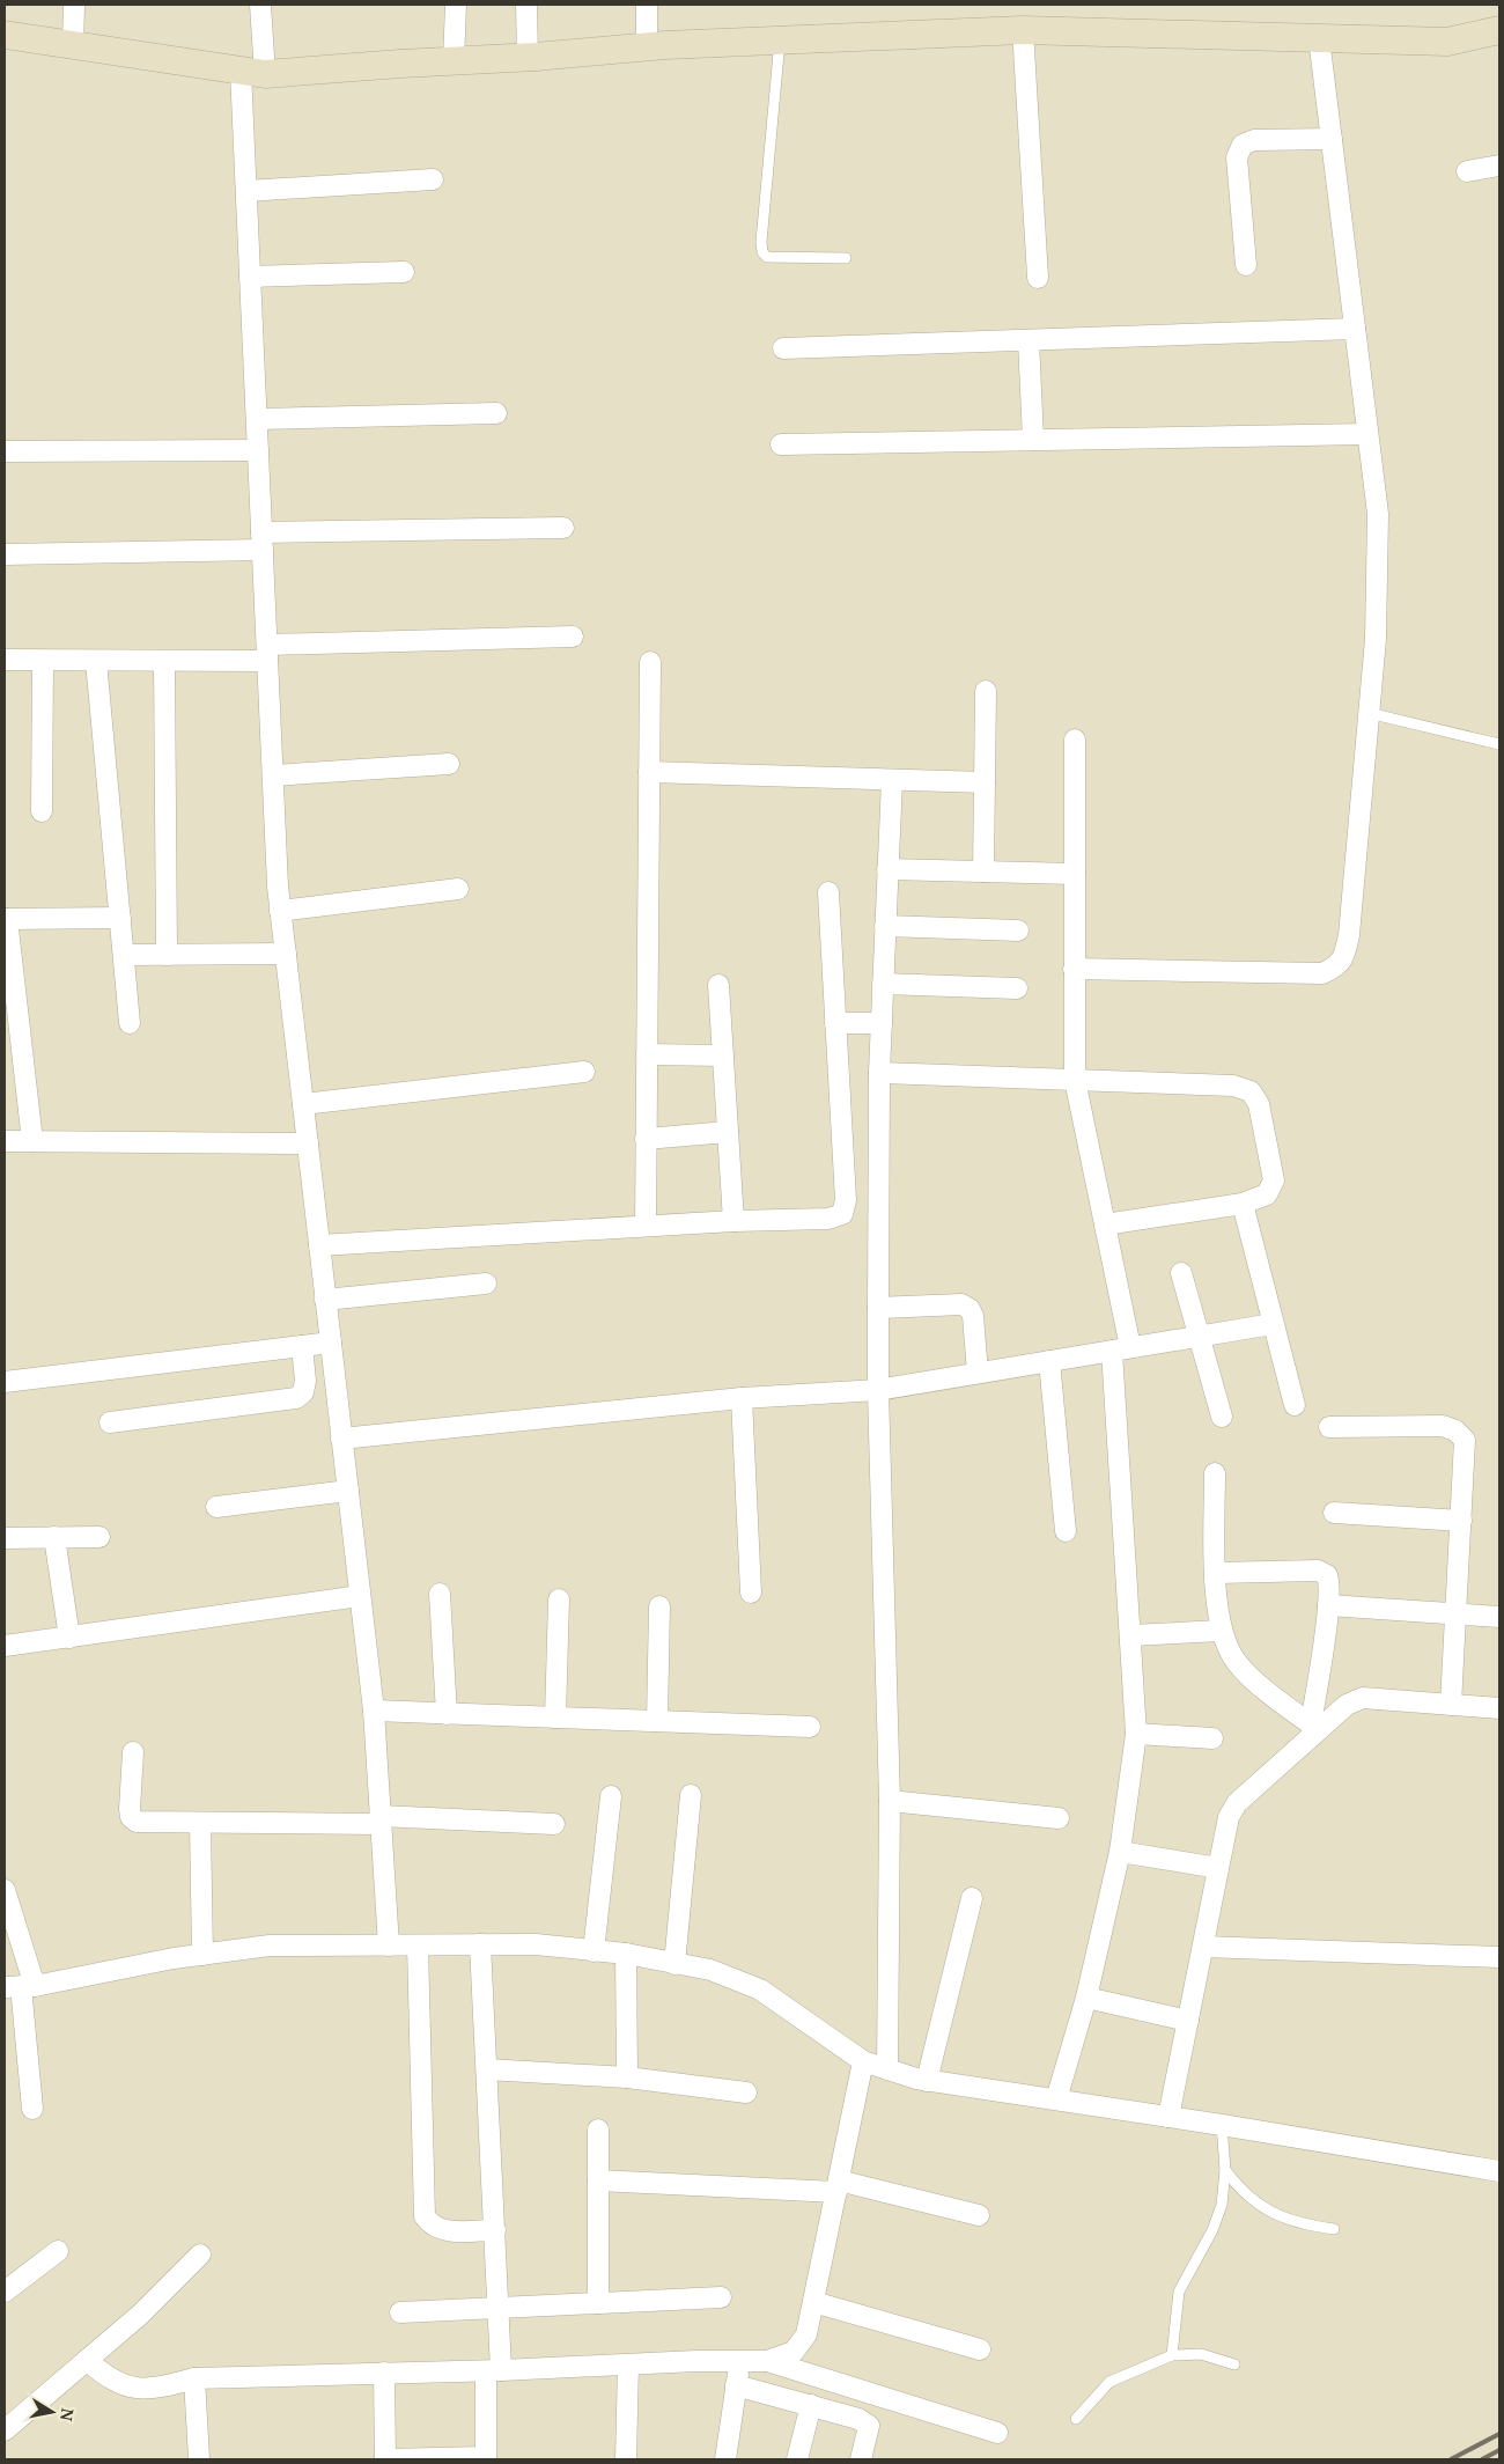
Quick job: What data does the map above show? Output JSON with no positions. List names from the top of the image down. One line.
{"north":"right"}
